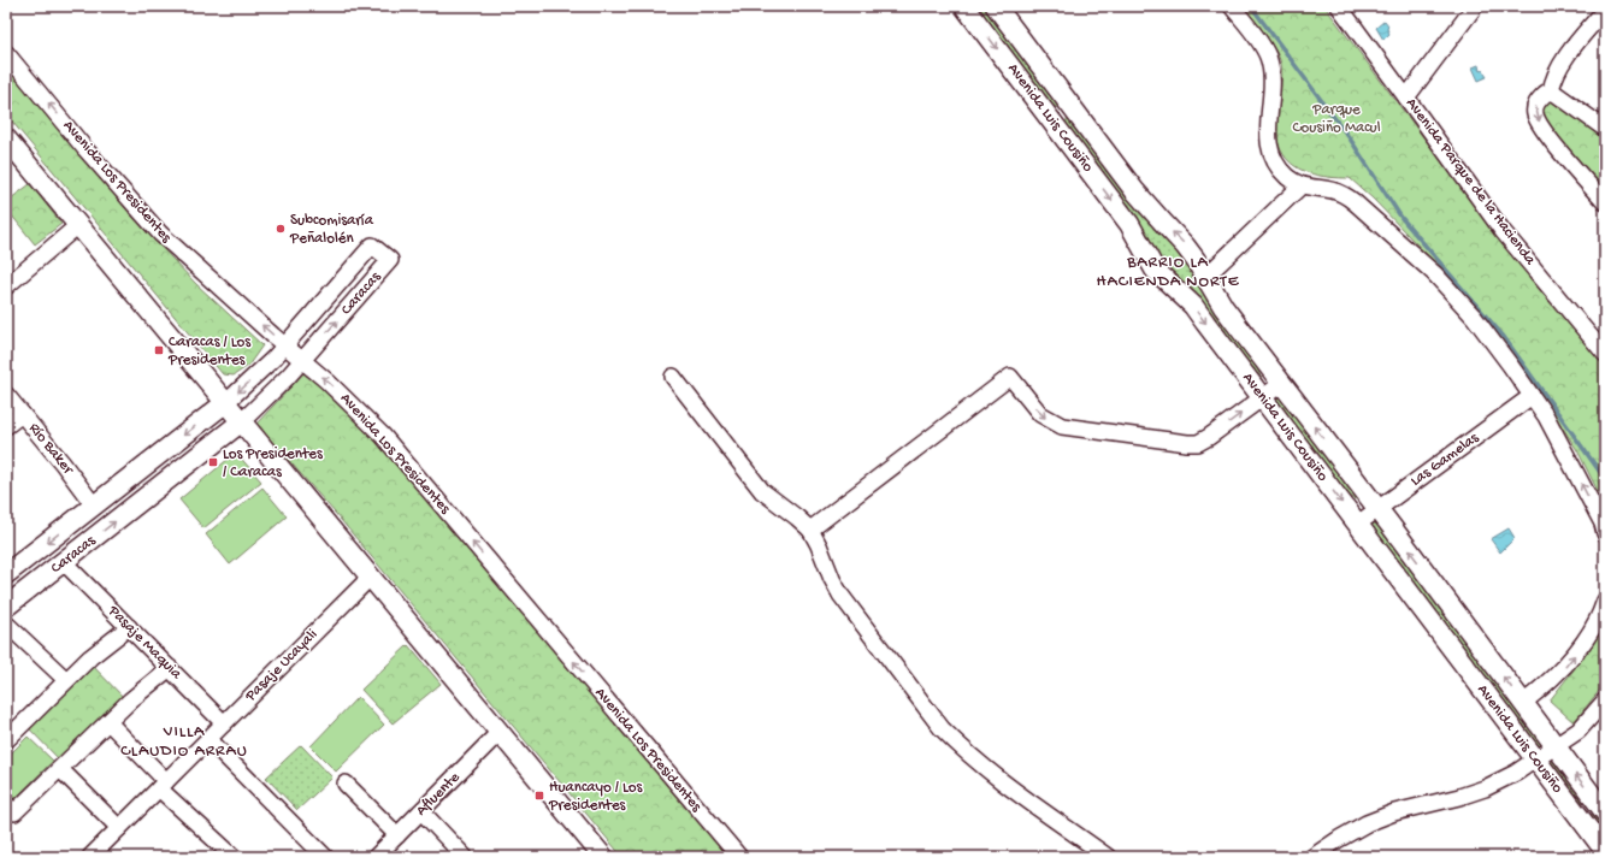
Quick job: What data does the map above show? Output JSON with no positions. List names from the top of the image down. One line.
{"streets":{"street":["Avenida Luis Cousiño","Avenida Los Presidentes","Avenida Parque de la Hacienda","Caracas","Río Baker","Las Gamelas","Pasaje Maquia","Pasaje Ucayali","Afluente"]},"crossings":[["Avenida Luis Cousiño","Las Gamelas"],["Avenida Los Presidentes","Caracas"],["Caracas","Río Baker"],["Caracas","Pasaje Maquia"],["Pasaje Maquia","Pasaje Ucayali"]],"districts":["BARRIO LA HACIENDA NORTE","VILLA CLAUDIO ARRAU"],"parks":["Parque Cousiño Macul"],"places":{"other":["Subcomisaría Peñalolén"],"transit":["Caracas / Los Presidentes","Los Presidentes / Caracas","Huancayo / Los Presidentes"]}}
